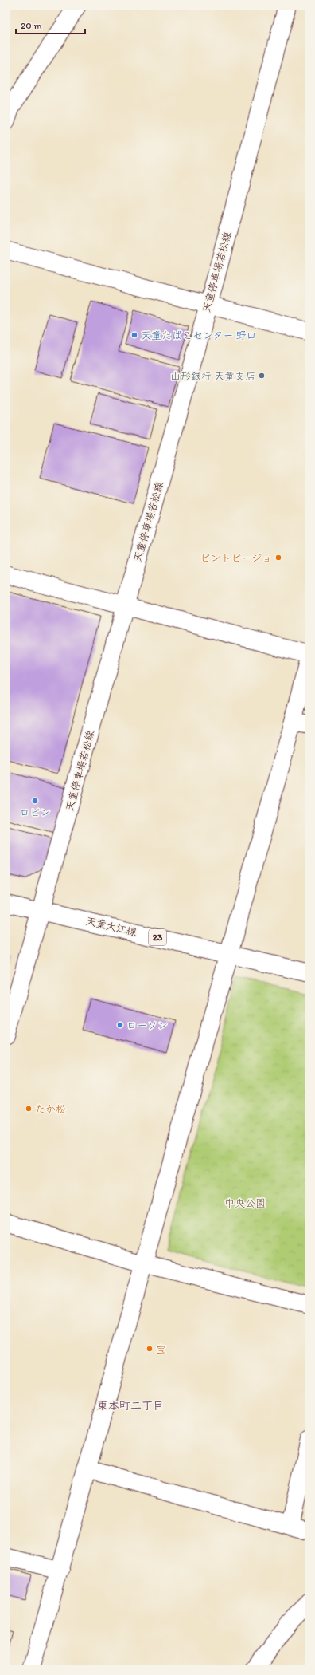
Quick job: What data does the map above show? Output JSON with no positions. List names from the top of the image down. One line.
{"streets":{"main road":["天童停車場若松線","天童大江線","23"]},"crossings":[["天童停車場若松線","天童大江線"]],"districts":["東本町二丁目"],"parks":["中央公園"],"places":["天童たばこセンター 野口","山形銀行 天童支店","ピントビージョ","ロビン","ローソン","たか松","宝"],"scale_bar":"20 m"}
